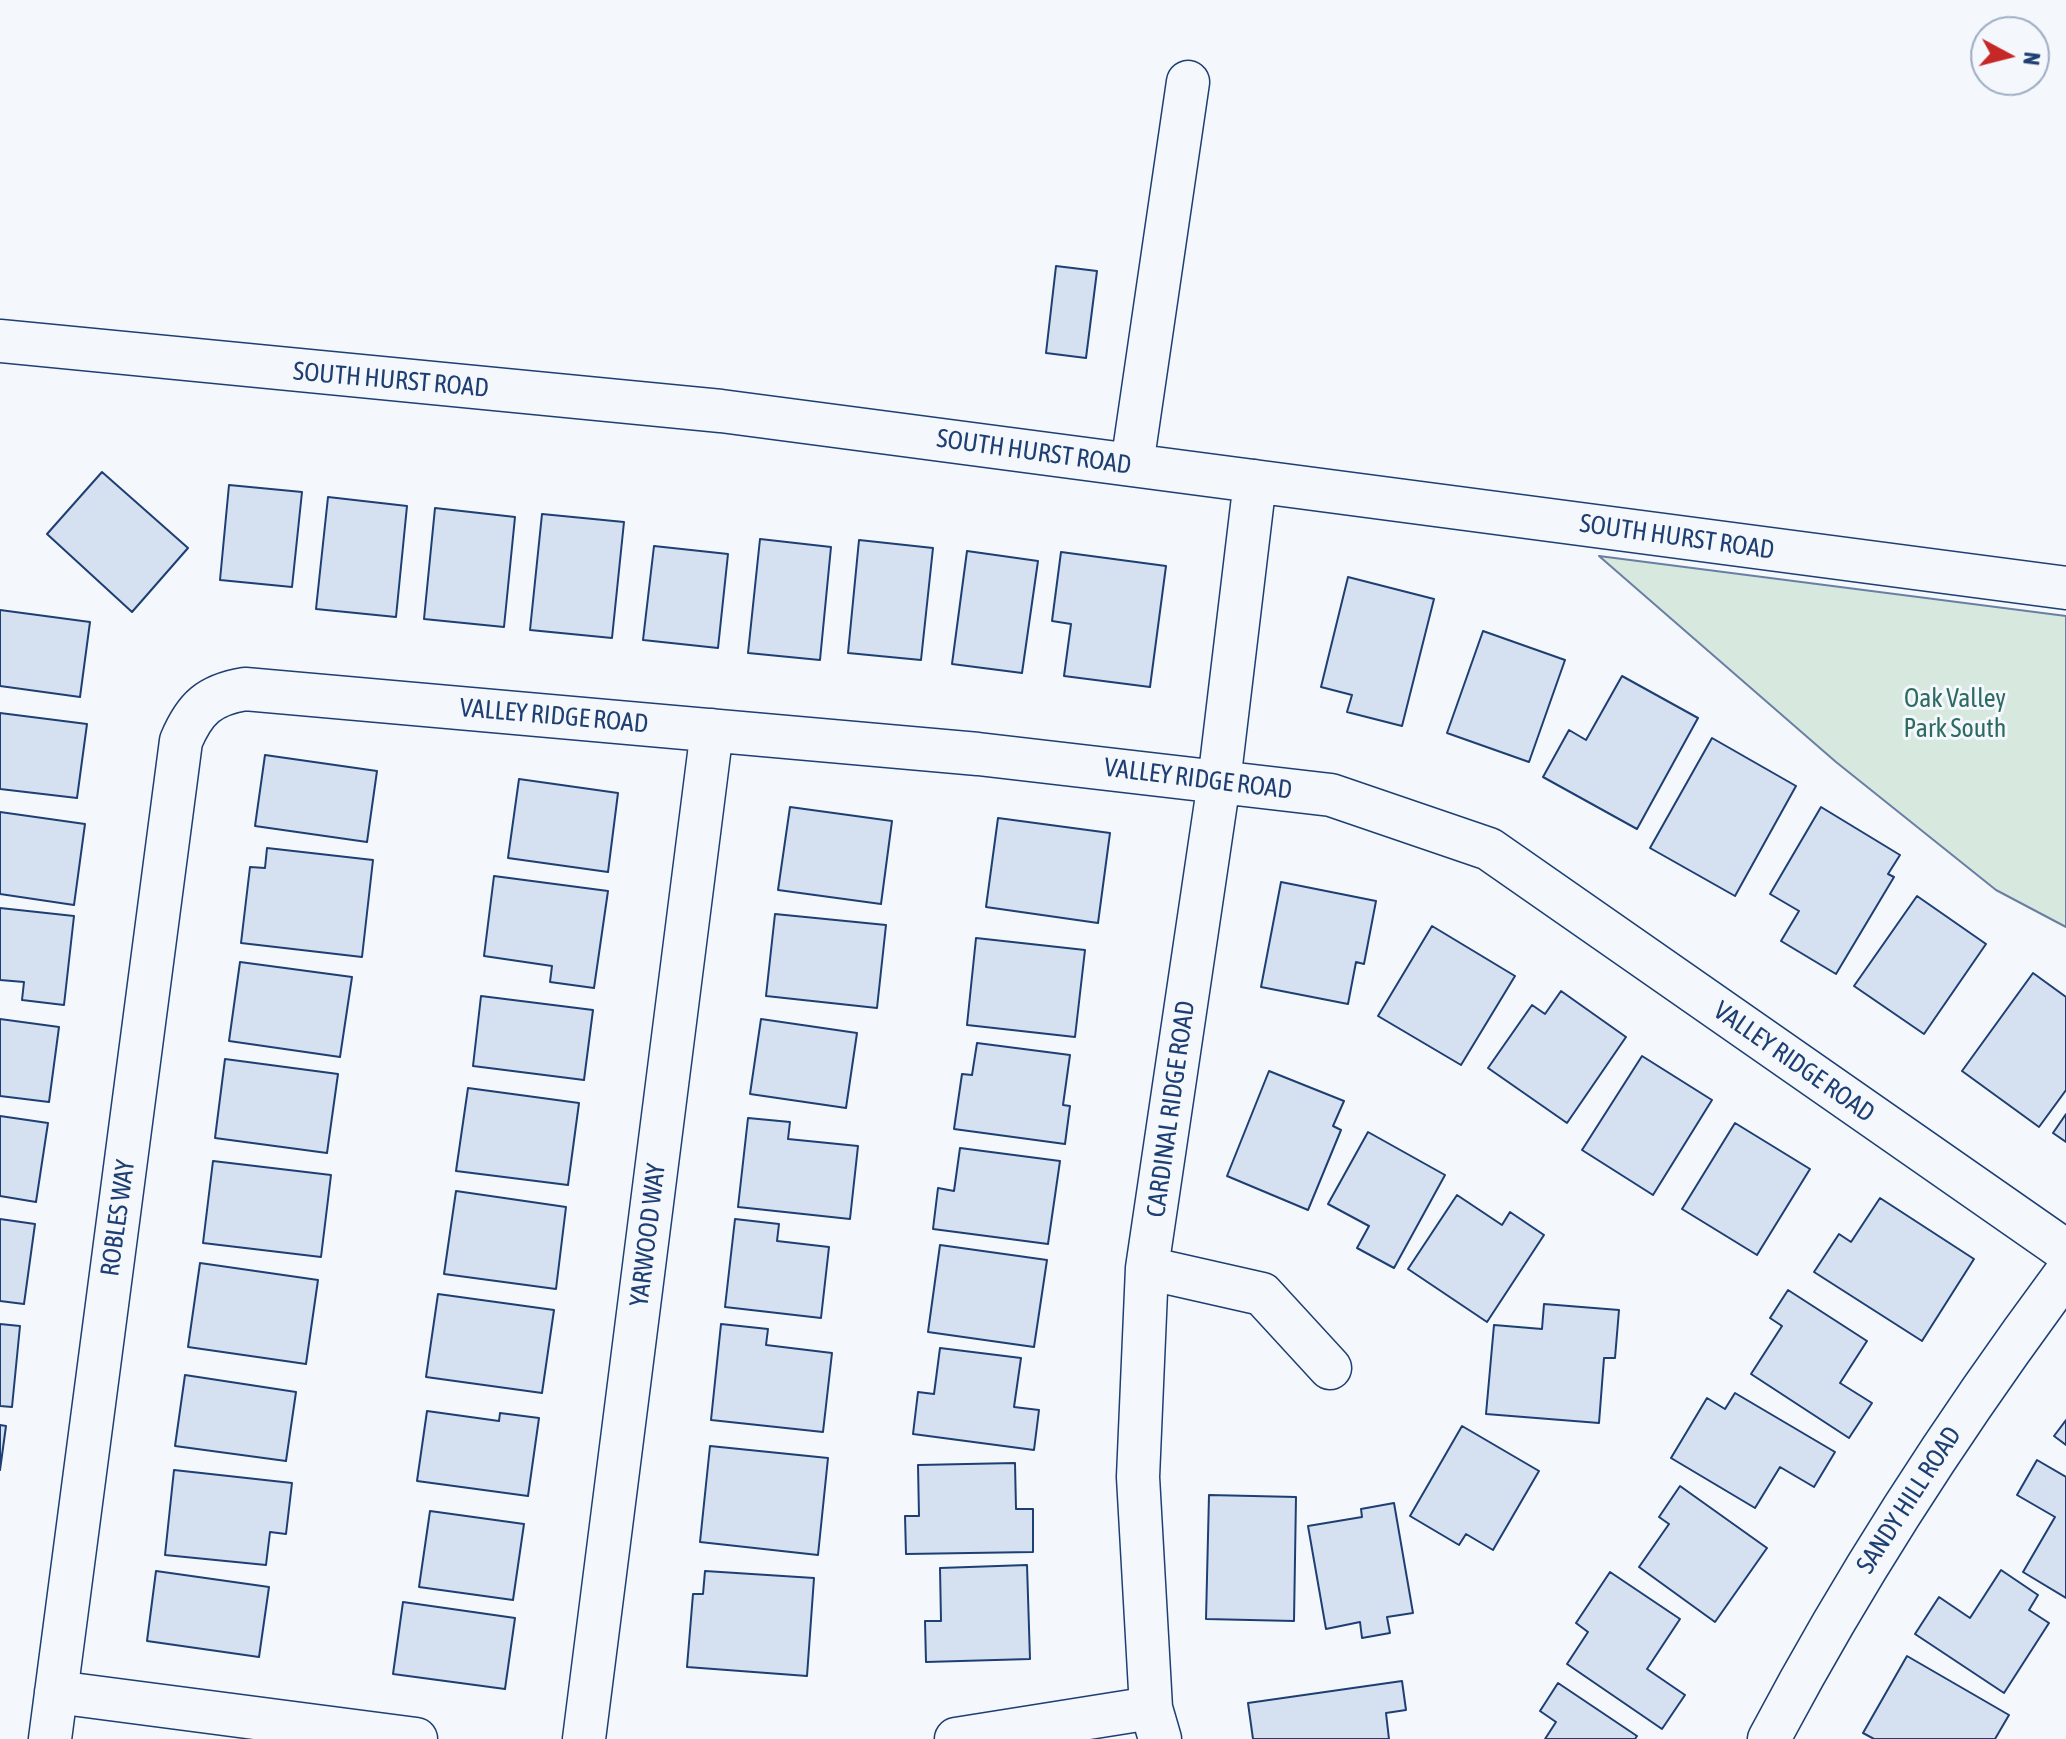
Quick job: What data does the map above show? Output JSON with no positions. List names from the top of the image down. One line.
{"streets":{"street":["SOUTH HURST ROAD","VALLEY RIDGE ROAD","CARDINAL RIDGE ROAD","ROBLES WAY","YARWOOD WAY","SANDY HILL ROAD"]},"crossings":[["SOUTH HURST ROAD","CARDINAL RIDGE ROAD"],["VALLEY RIDGE ROAD","CARDINAL RIDGE ROAD"],["VALLEY RIDGE ROAD","ROBLES WAY"],["VALLEY RIDGE ROAD","YARWOOD WAY"]],"parks":["Oak Valley Park South"],"north":"right"}
